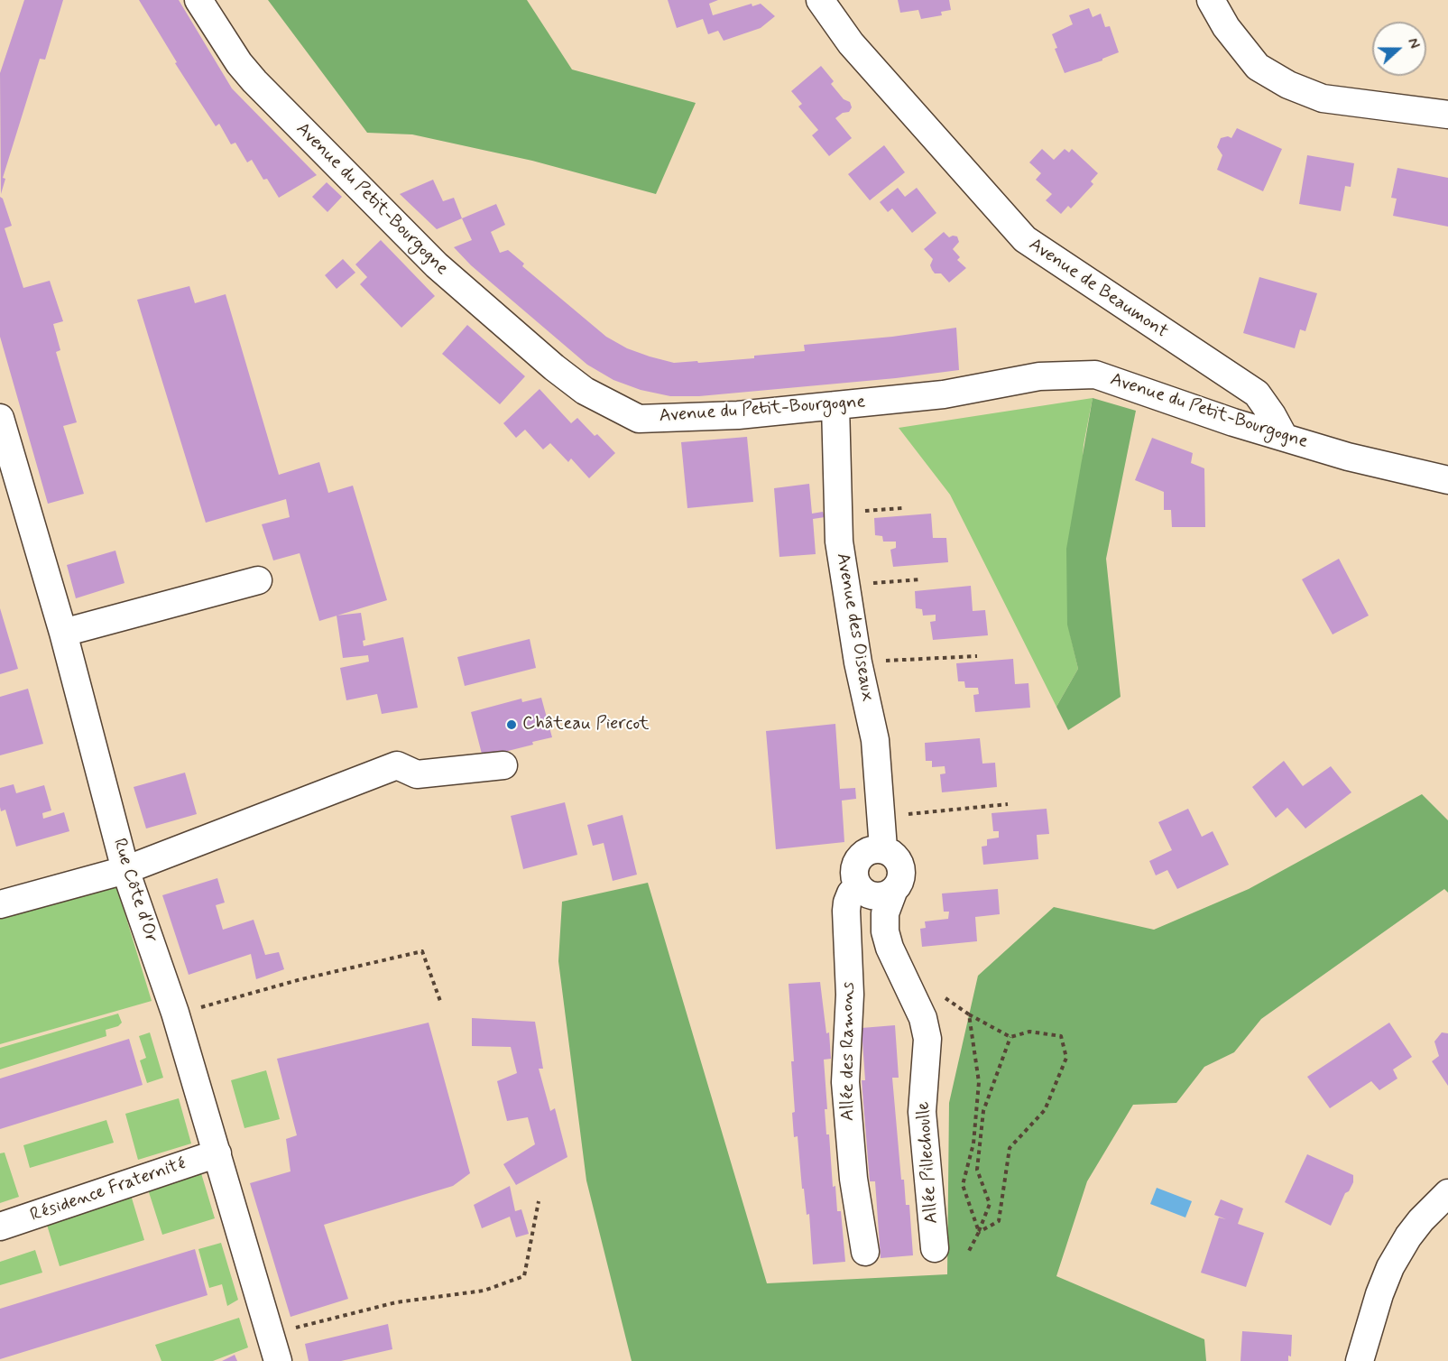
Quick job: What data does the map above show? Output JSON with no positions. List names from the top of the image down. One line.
{"streets":{"street":["Avenue du Petit-Bourgogne","Avenue de Beaumont","Avenue des Oiseaux","Rue Côte d'Or","Allée des Ramons","Allée Pillechoulle","Résidence Fraternité"]},"crossings":[["Avenue du Petit-Bourgogne","Avenue de Beaumont"],["Avenue du Petit-Bourgogne","Avenue des Oiseaux"],["Avenue des Oiseaux","Allée des Ramons"],["Avenue des Oiseaux","Allée Pillechoulle"],["Rue Côte d'Or","Résidence Fraternité"],["Allée des Ramons","Allée Pillechoulle"]],"places":["Château Piercot"],"north":"right"}
